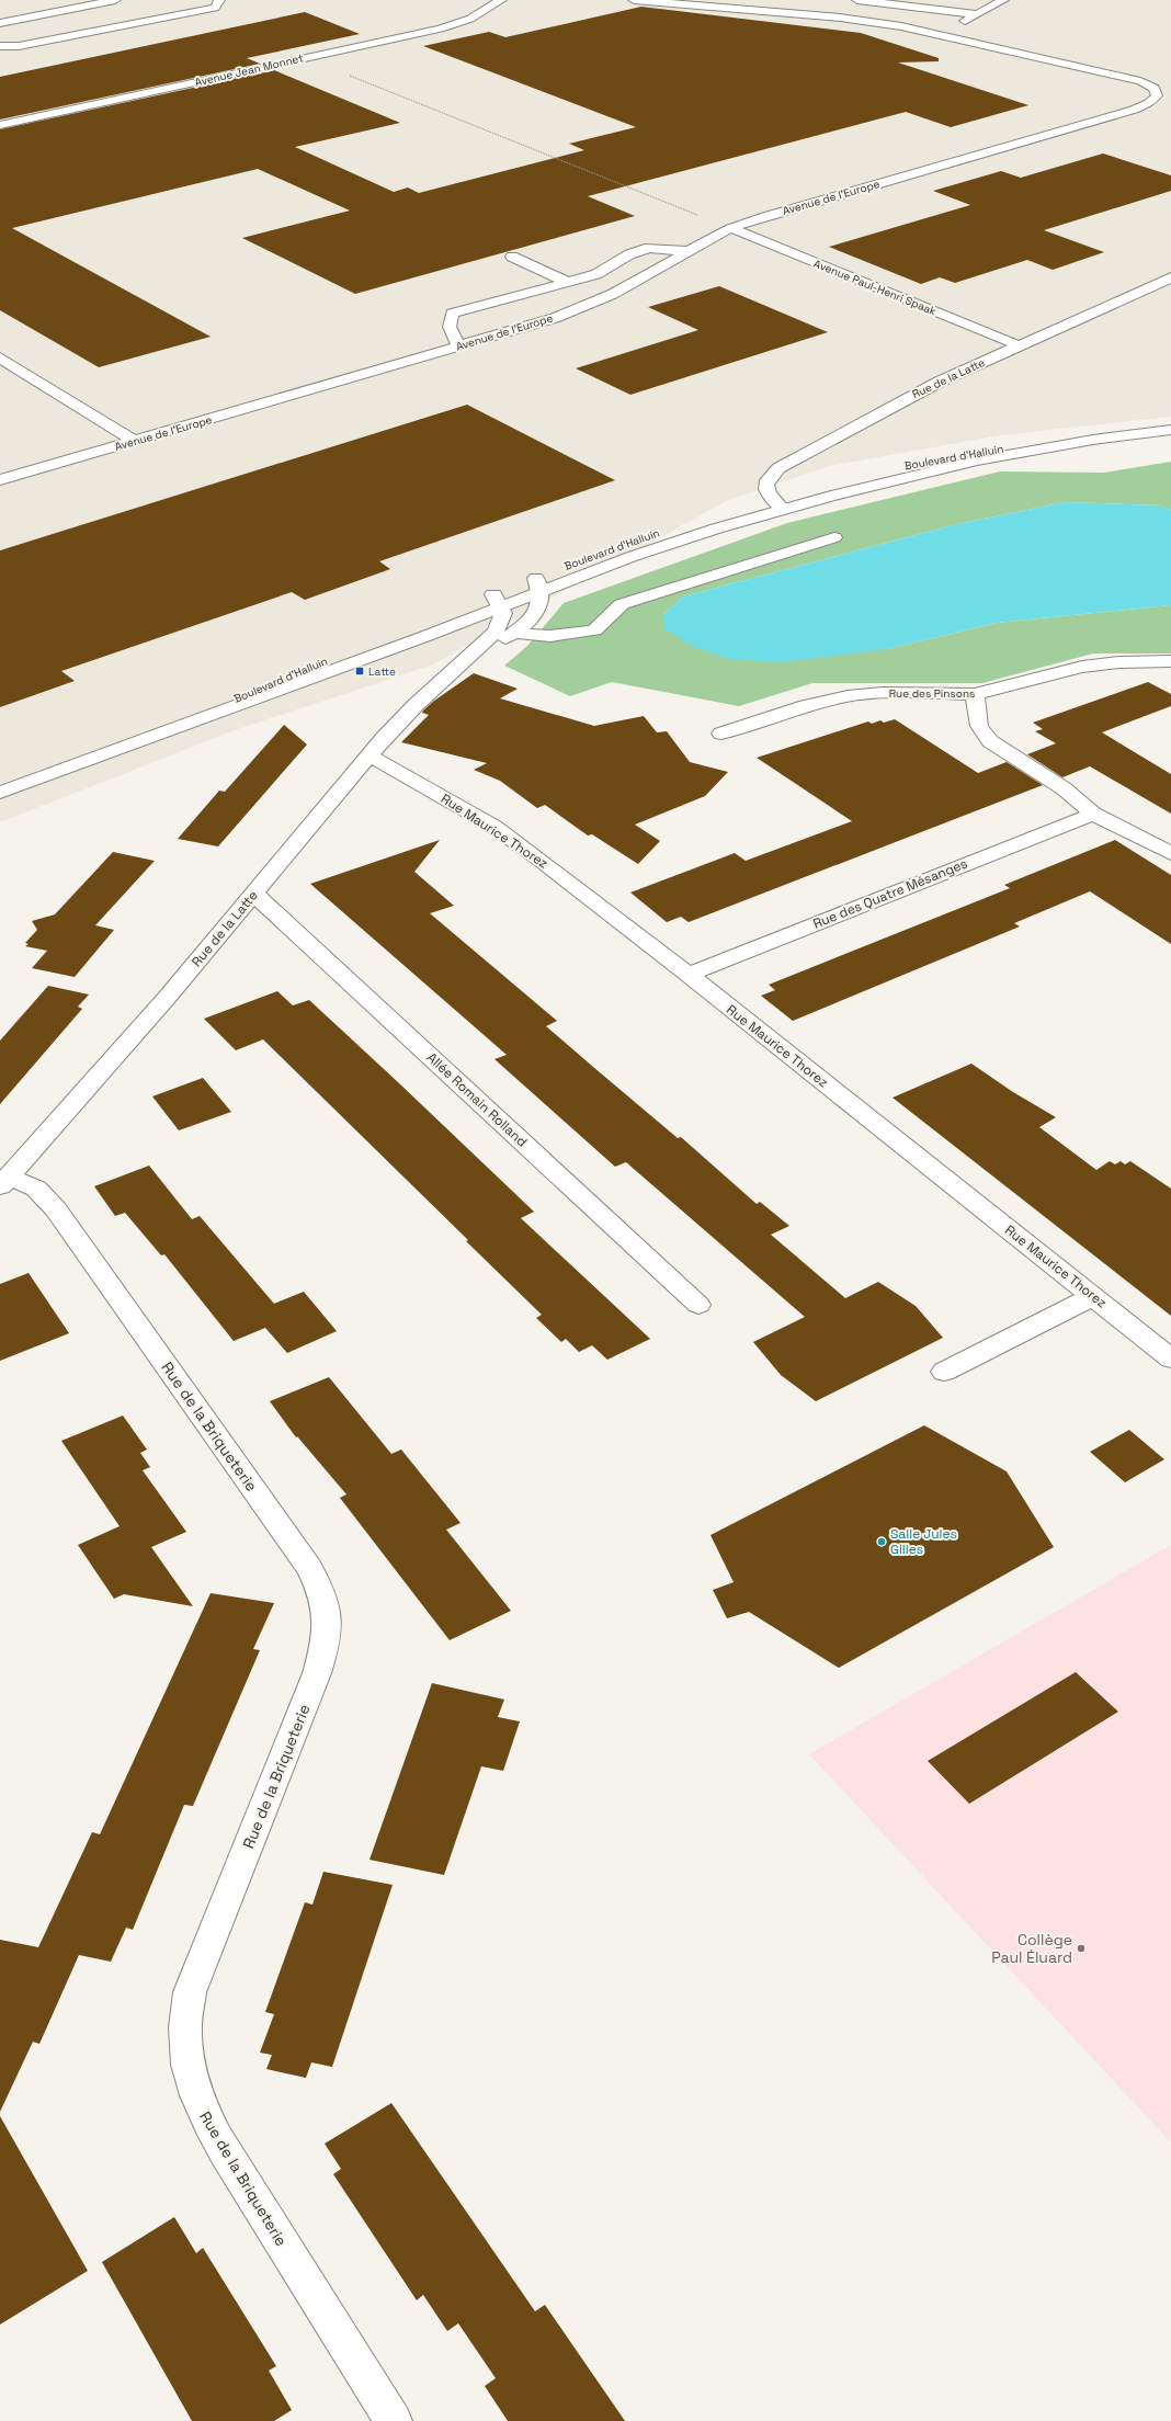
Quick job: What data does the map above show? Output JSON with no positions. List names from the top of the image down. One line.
{"streets":{"street":["Avenue Jean Monnet","Avenue de l'Europe","Avenue Paul-Henri Spaak","Rue de la Latte","Boulevard d'Halluin","Rue des Pinsons","Rue Maurice Thorez","Rue des Quatre Mésanges","Allée Romain Rolland","Rue de la Briqueterie"]},"crossings":[["Avenue de l'Europe","Avenue Paul-Henri Spaak"],["Avenue Paul-Henri Spaak","Rue de la Latte"],["Rue de la Latte","Boulevard d'Halluin"],["Rue de la Latte","Rue Maurice Thorez"],["Rue de la Latte","Allée Romain Rolland"],["Rue de la Latte","Rue de la Briqueterie"],["Rue Maurice Thorez","Rue des Quatre Mésanges"]],"places":{"transit":["Latte"],"other":["Salle Jules Gilles","Collège Paul Éluard"]}}
